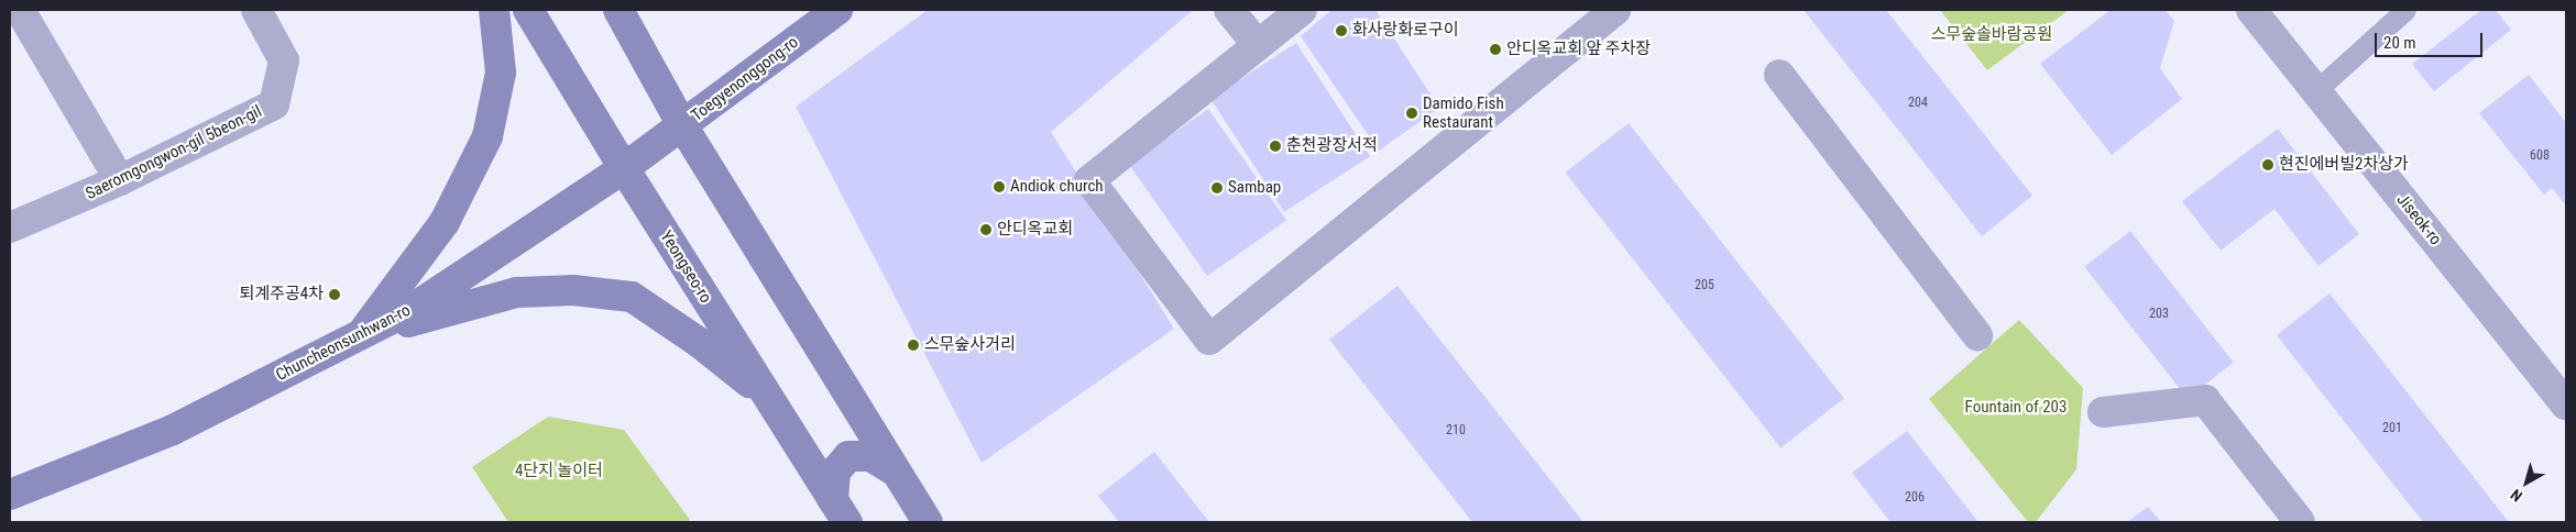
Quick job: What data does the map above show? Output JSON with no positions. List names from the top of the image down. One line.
{"streets":{"street":["Toegyenonggong-ro","Saeromgongwon-gil 5beon-gil","Jiseok-ro","Yeongseo-ro","Chuncheonsunhwan-ro"]},"crossings":[["Toegyenonggong-ro","Chuncheonsunhwan-ro"],["Yeongseo-ro","Chuncheonsunhwan-ro"]],"parks":["스무숲솔바람공원","Fountain of 203","4단지 놀이터"],"places":["화사랑화로구이","안디옥교회 앞 주차장","Damido Fish Restaurant","춘천광장서적","현진에버빌2차상가","Andiok church","Sambap","안디옥교회","퇴계주공4차","스무숲사거리"],"house_numbers":["204","608","205","203","201","210","206"],"scale_bar":"20 m","north":"bottom left"}
